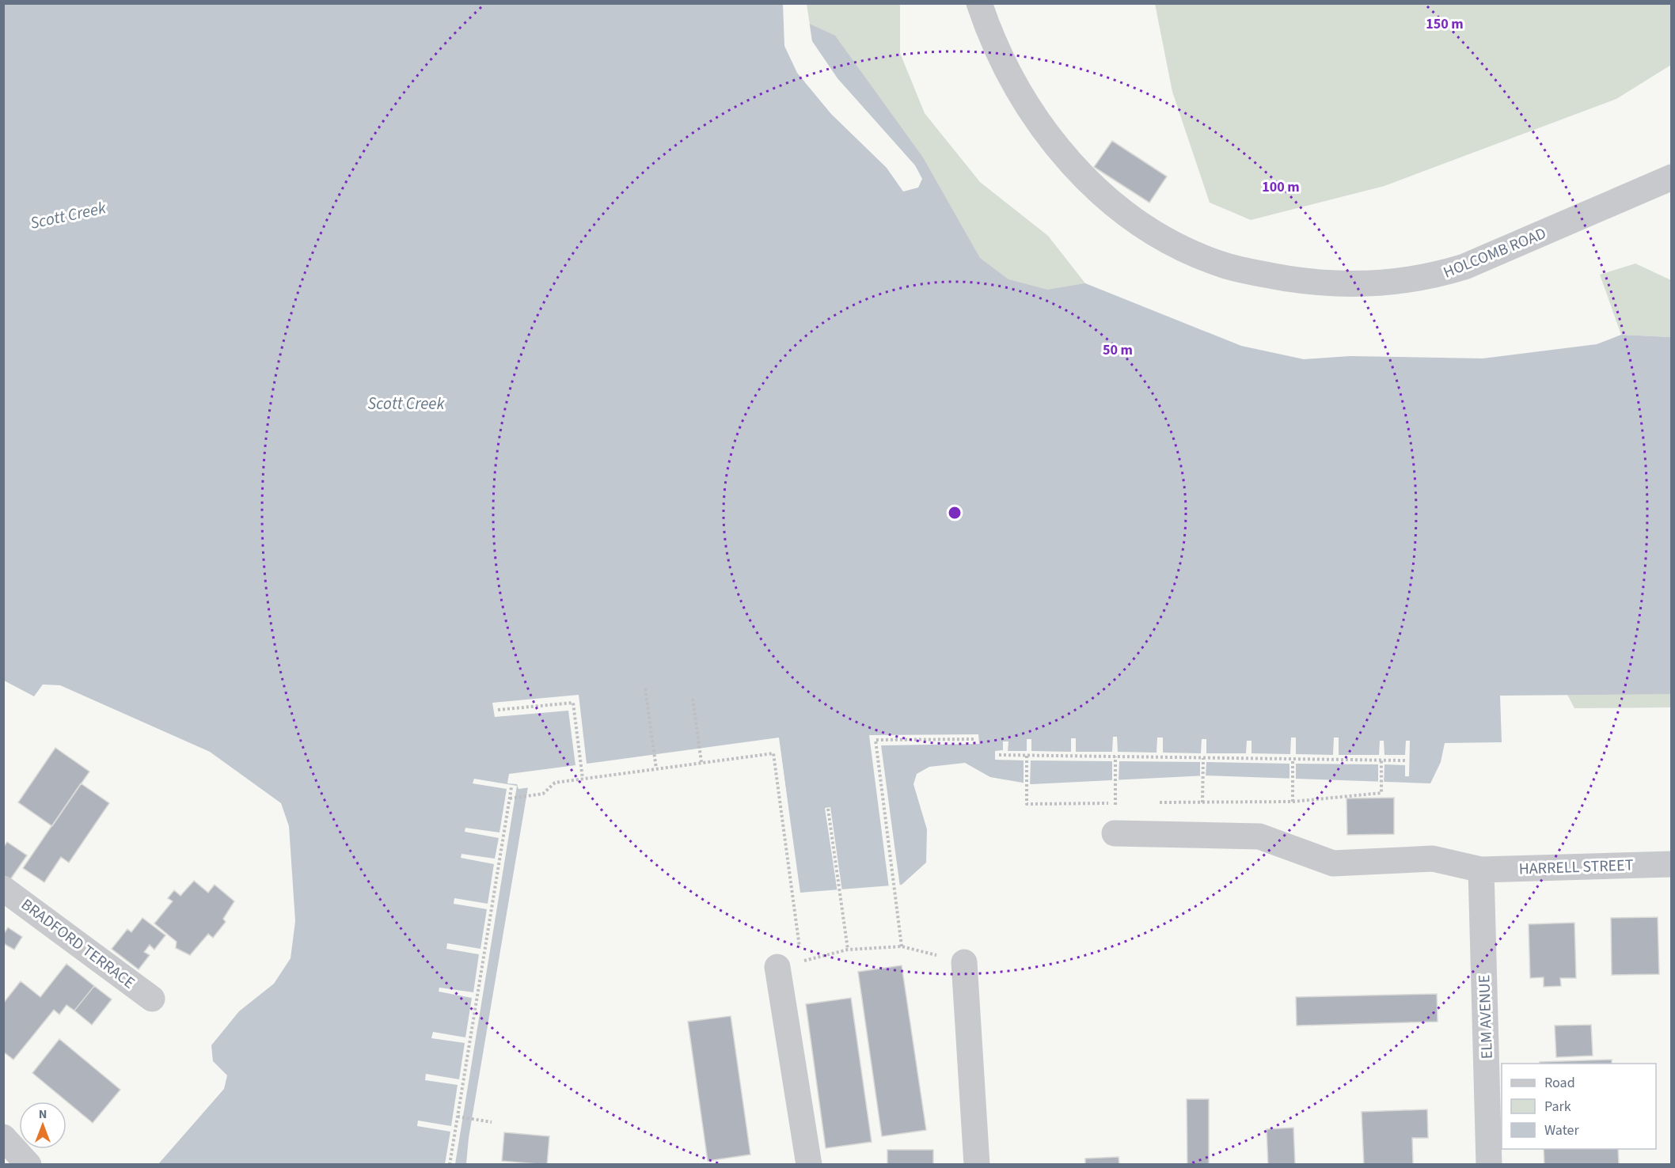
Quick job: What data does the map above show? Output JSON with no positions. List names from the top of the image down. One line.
{"streets":{"street":["HOLCOMB ROAD","HARRELL STREET","BRADFORD TERRACE","ELM AVENUE"]},"crossings":[["HARRELL STREET","ELM AVENUE"]],"water":["Scott Creek"],"legend":["Road","Park","Water"],"north":"top","rings":["150 m","100 m","50 m"]}
